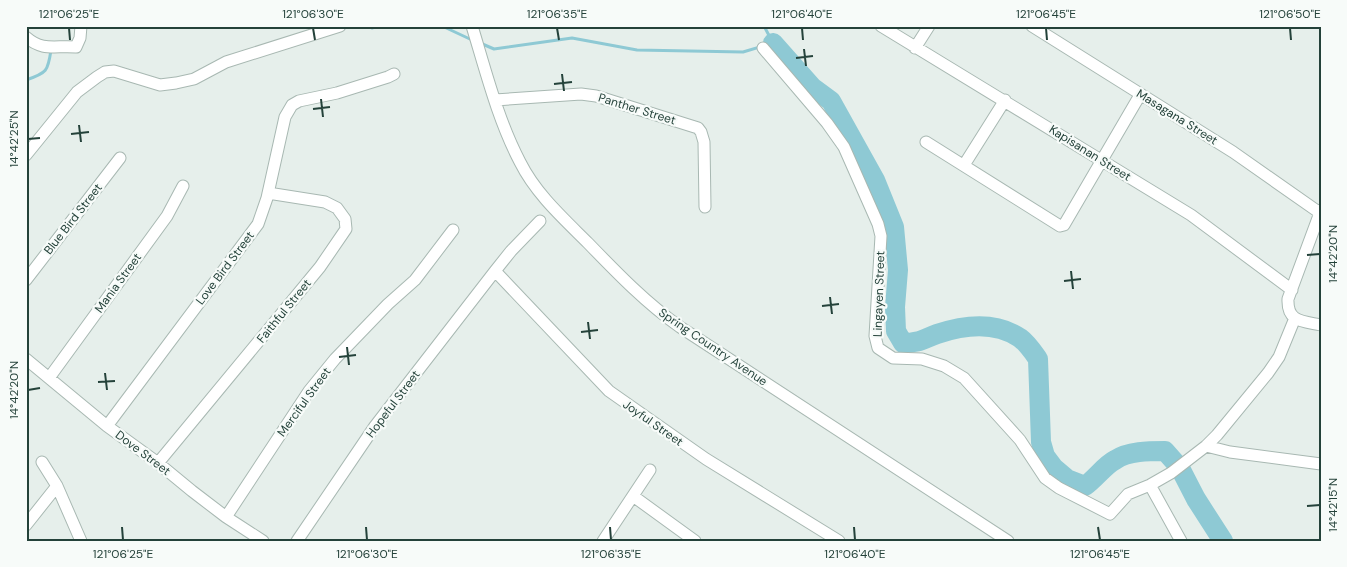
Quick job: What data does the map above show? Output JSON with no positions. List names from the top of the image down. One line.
{"streets":{"street":["Panther Street","Masagana Street","Kapisanan Street","Blue Bird Street","Love Bird Street","Mania Street","Lingayen Street","Faithful Street","Spring Country Avenue","Merciful Street","Hopeful Street","Joyful Street","Dove Street"]},"crossings":[["Panther Street","Spring Country Avenue"],["Love Bird Street","Faithful Street"],["Love Bird Street","Dove Street"],["Mania Street","Dove Street"],["Faithful Street","Dove Street"],["Merciful Street","Dove Street"],["Hopeful Street","Joyful Street"]],"coordinates":["121°06'25\"E","121°06'30\"E","121°06'35\"E","121°06'40\"E","121°06'45\"E","121°06'50\"E","14°42'25\"N","14°42'20\"N","14°42'15\"N"]}
